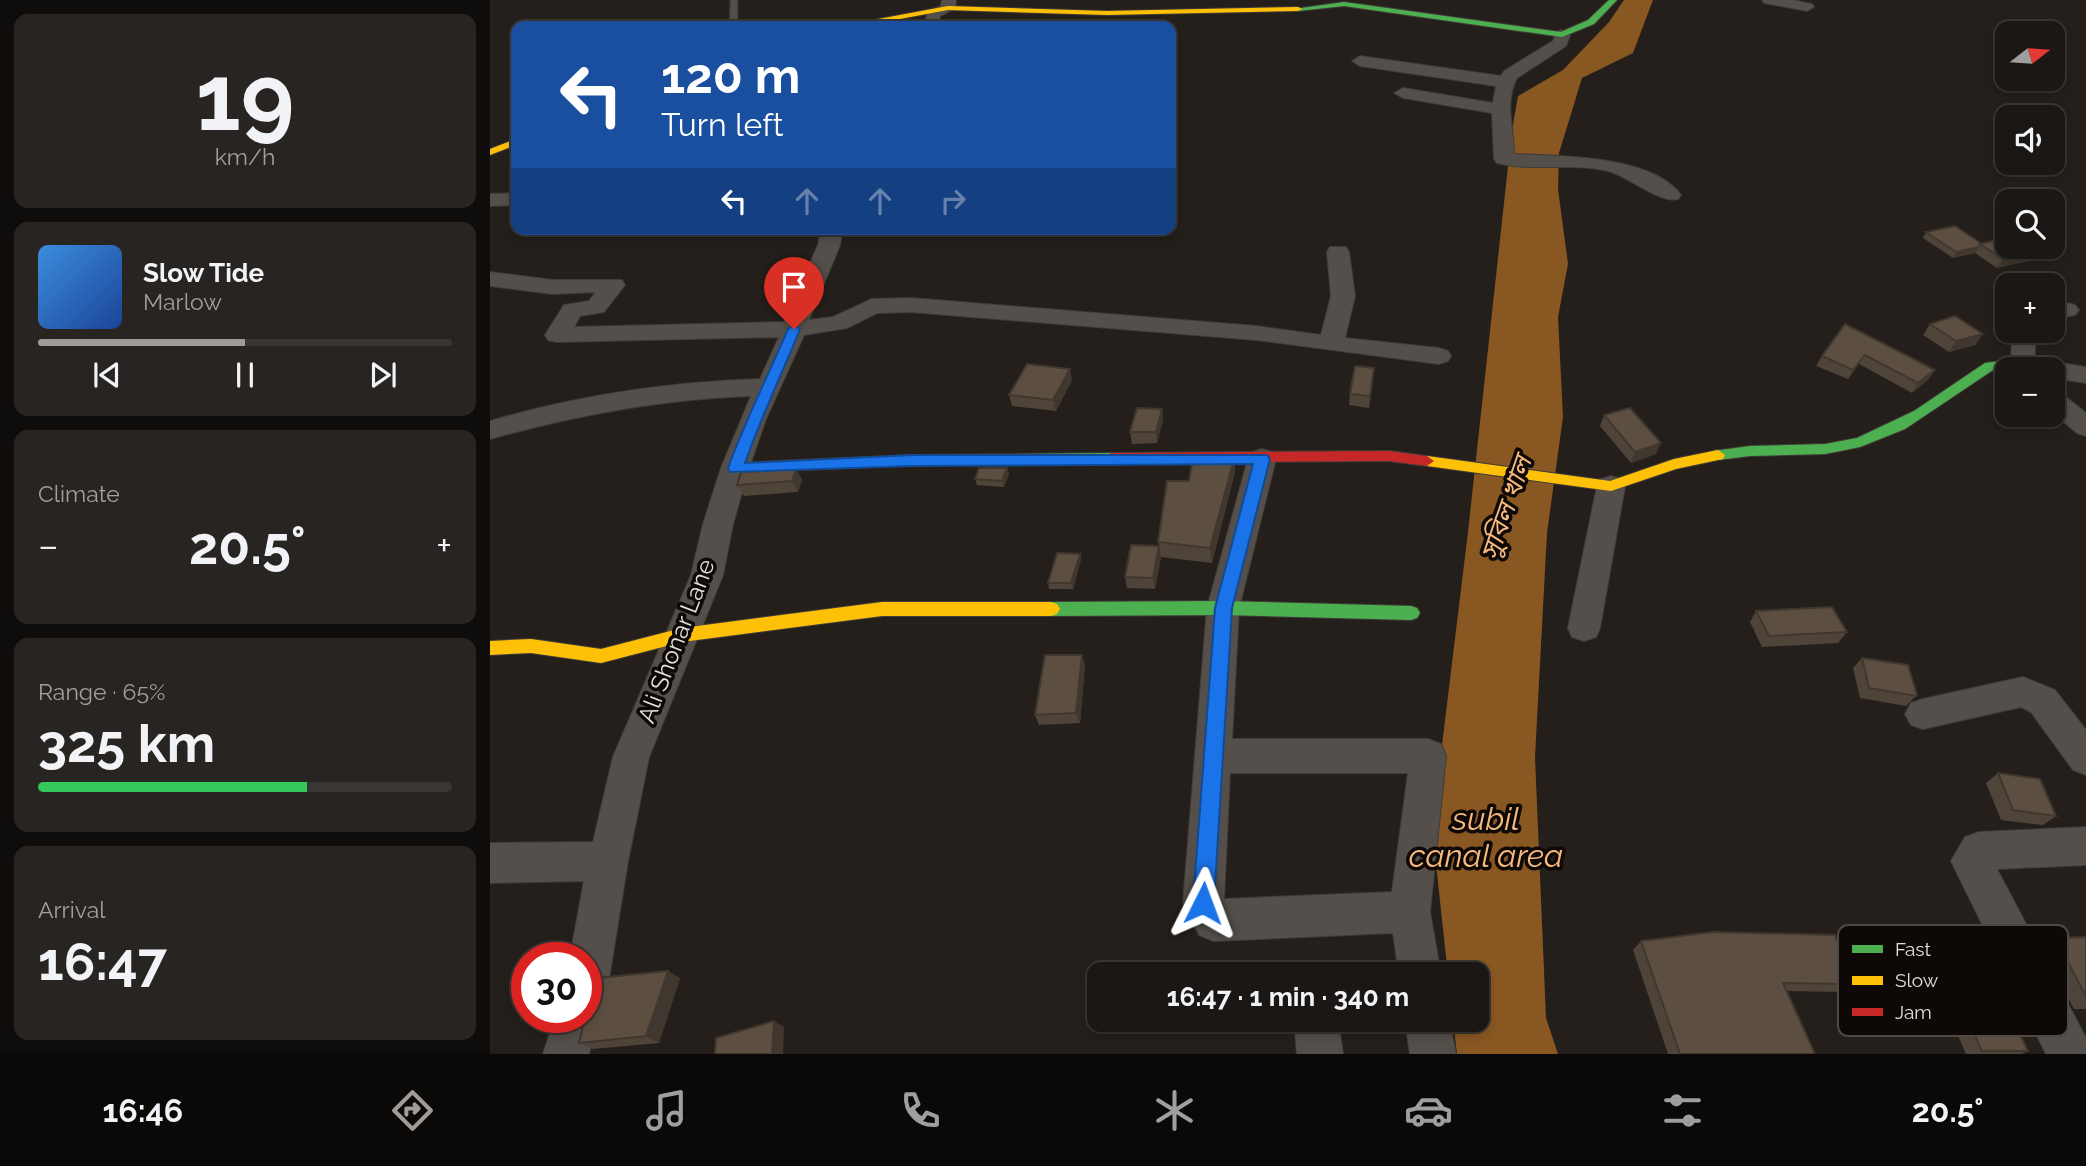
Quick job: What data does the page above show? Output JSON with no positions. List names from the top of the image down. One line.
{"streets":{"street":["Ali Shonar Lane"]},"water":["সুবিল খাল","subil canal area"],"legend":["Fast","Slow","Jam"],"north":"right","page":{"tile":[["19","km/h"],"Climate",["Range · 65%","325 km"],["Arrival","16:47"]],"map_buttons":["+","−"],"turn":["120 m","Turn left"],"song":["Slow Tide","Marlow"],"heat":["−","20.5°","+"],"limit":"30","trip":"16:47 · 1 min · 340 m","tabs":["16:46","20.5°"]}}
